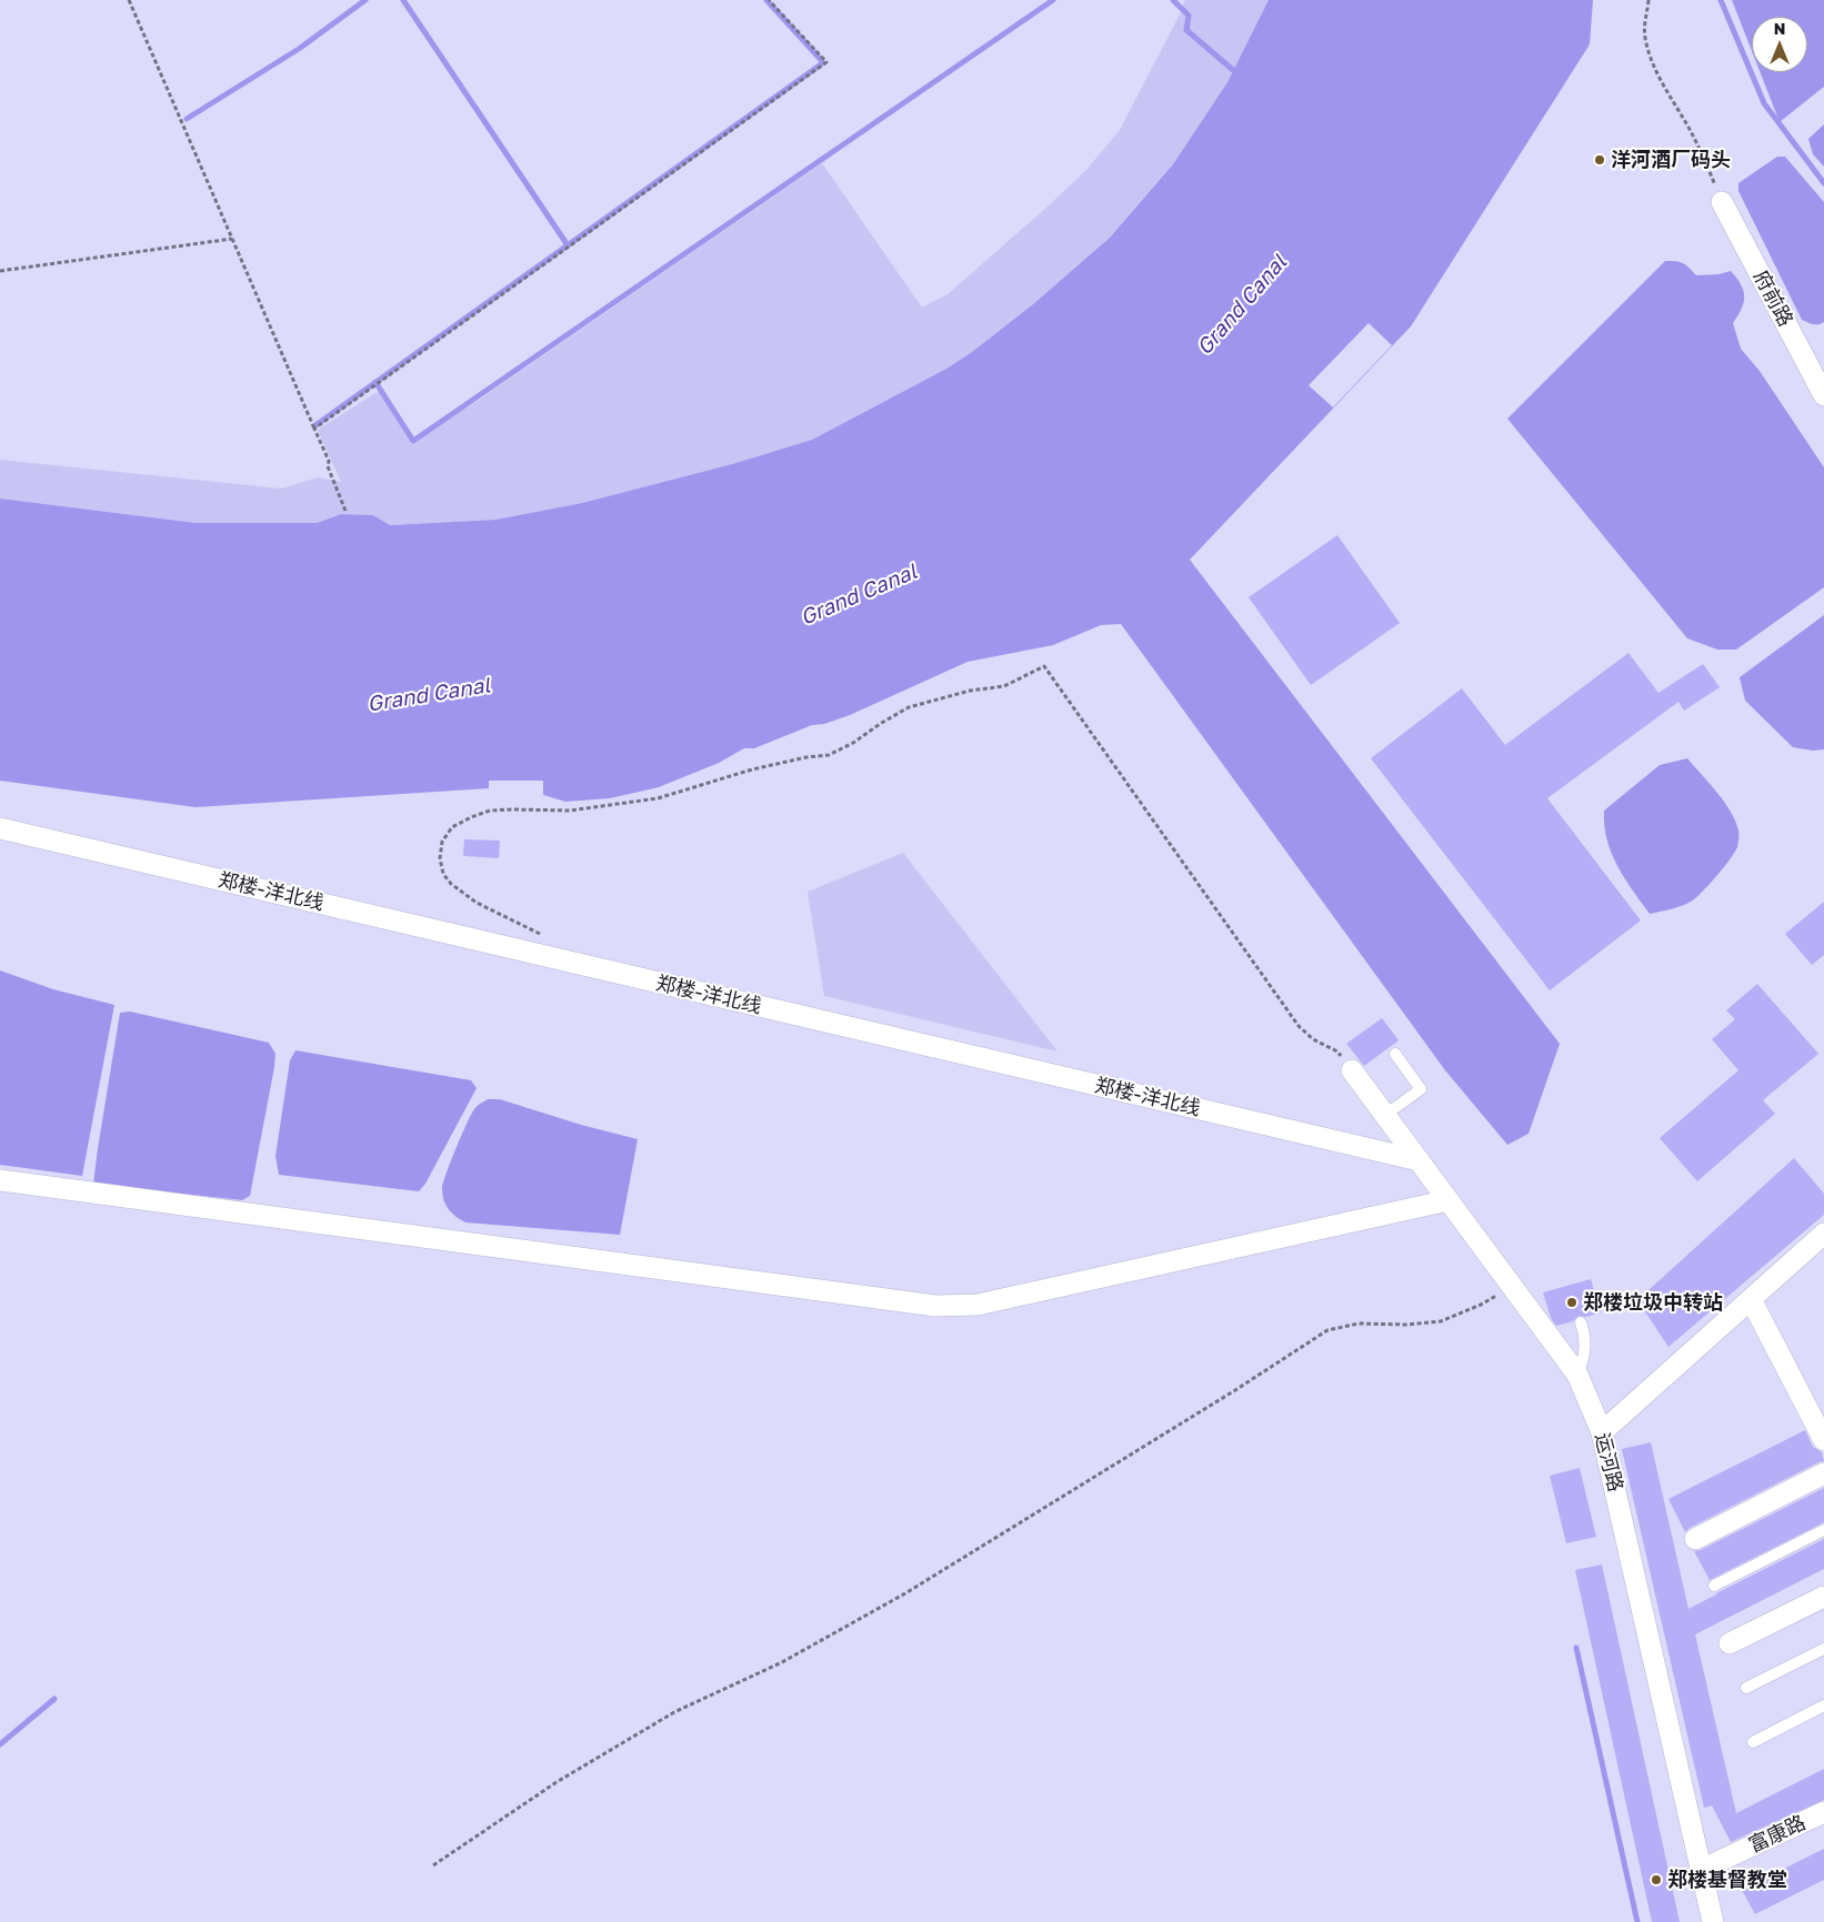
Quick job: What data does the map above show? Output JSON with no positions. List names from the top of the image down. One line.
{"streets":{"street":["府前路","郑楼-洋北线","运河路","富康路"]},"crossings":[["郑楼-洋北线","运河路"],["运河路","富康路"]],"water":["Grand Canal"],"places":["洋河酒厂码头","郑楼垃圾中转站","郑楼基督教堂"],"north":"top"}
